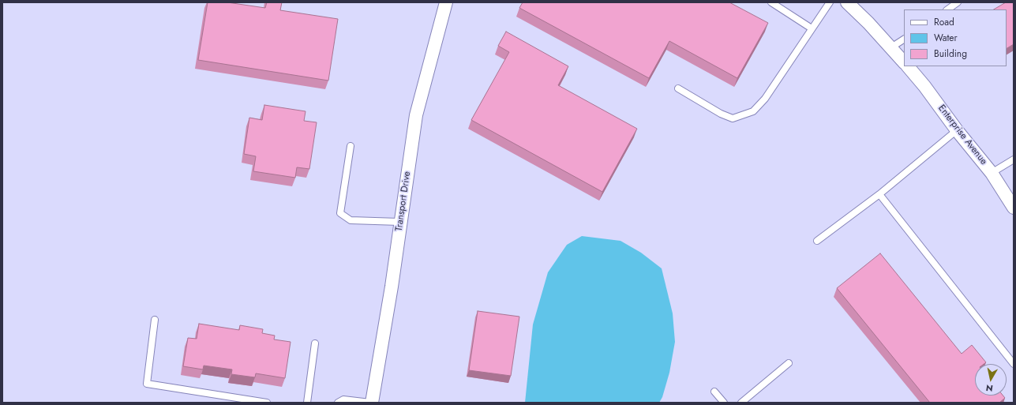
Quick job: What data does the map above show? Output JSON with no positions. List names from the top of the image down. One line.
{"streets":{"street":["Enterprise Avenue","Transport Drive"]},"legend":["Road","Water","Building"],"north":"bottom"}
